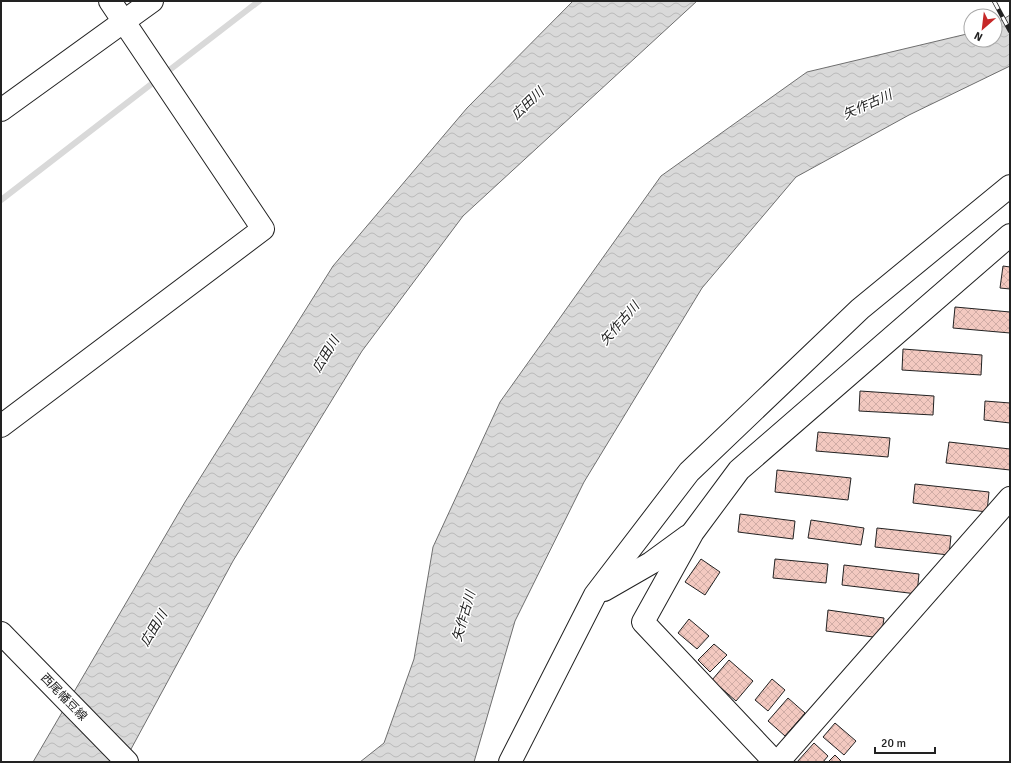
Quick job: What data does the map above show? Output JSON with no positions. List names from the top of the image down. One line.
{"streets":{"street":["西尾幡豆線"]},"water":["広田川","矢作古川"],"scale_bar":"20 m","north":"bottom left"}
